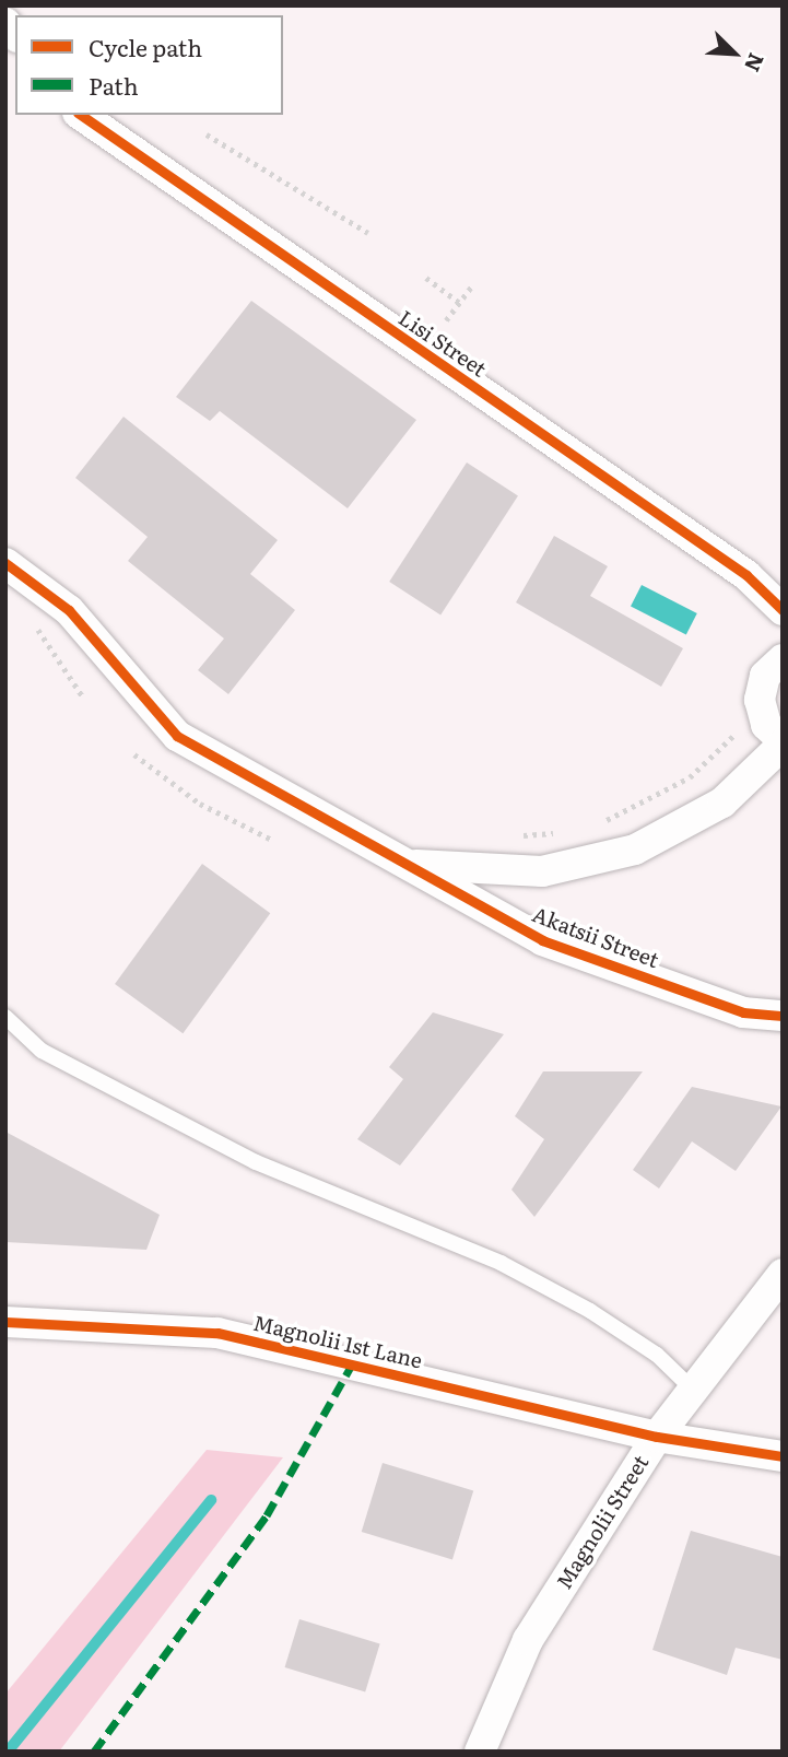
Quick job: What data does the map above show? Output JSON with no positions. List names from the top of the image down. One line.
{"streets":{"street":["Lisi Street","Akatsii Street","Magnolii 1st Lane","Magnolii Street"]},"crossings":[["Magnolii 1st Lane","Magnolii Street"]],"legend":["Cycle path","Path"],"north":"bottom right"}
